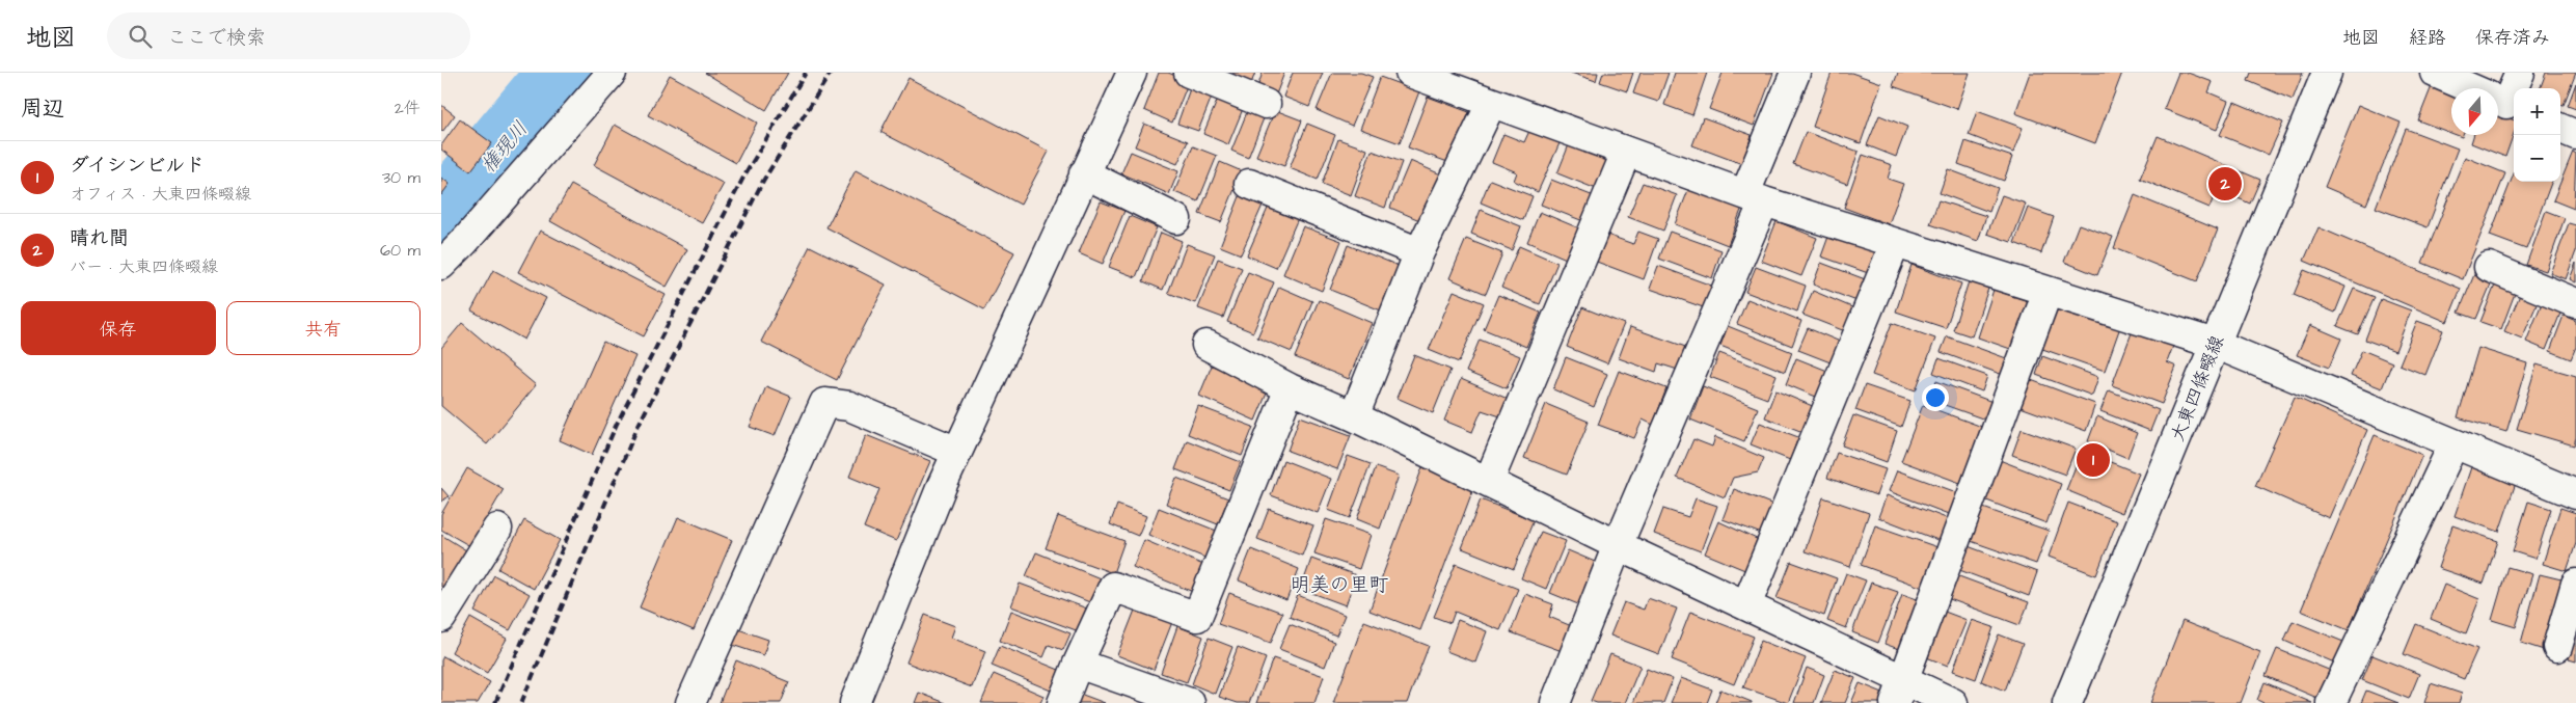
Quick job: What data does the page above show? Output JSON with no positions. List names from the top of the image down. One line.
{"streets":{"street":["大東四條畷線"]},"districts":["明美の里町"],"water":["権現川"],"north":"bottom","page":{"header":"地図","search":"ここで検索","nav":["地図","経路","保存済み"],"heading":["周辺","2件"],"map_buttons":["+","−"],"list":[{"mark":"1","name":"ダイシンビルド","note":"オフィス · 大東四條畷線","value":"30 m"},{"mark":"2","name":"晴れ間","note":"バー · 大東四條畷線","value":"60 m"}],"pins":["2","1"],"buttons":["保存","共有"]}}
